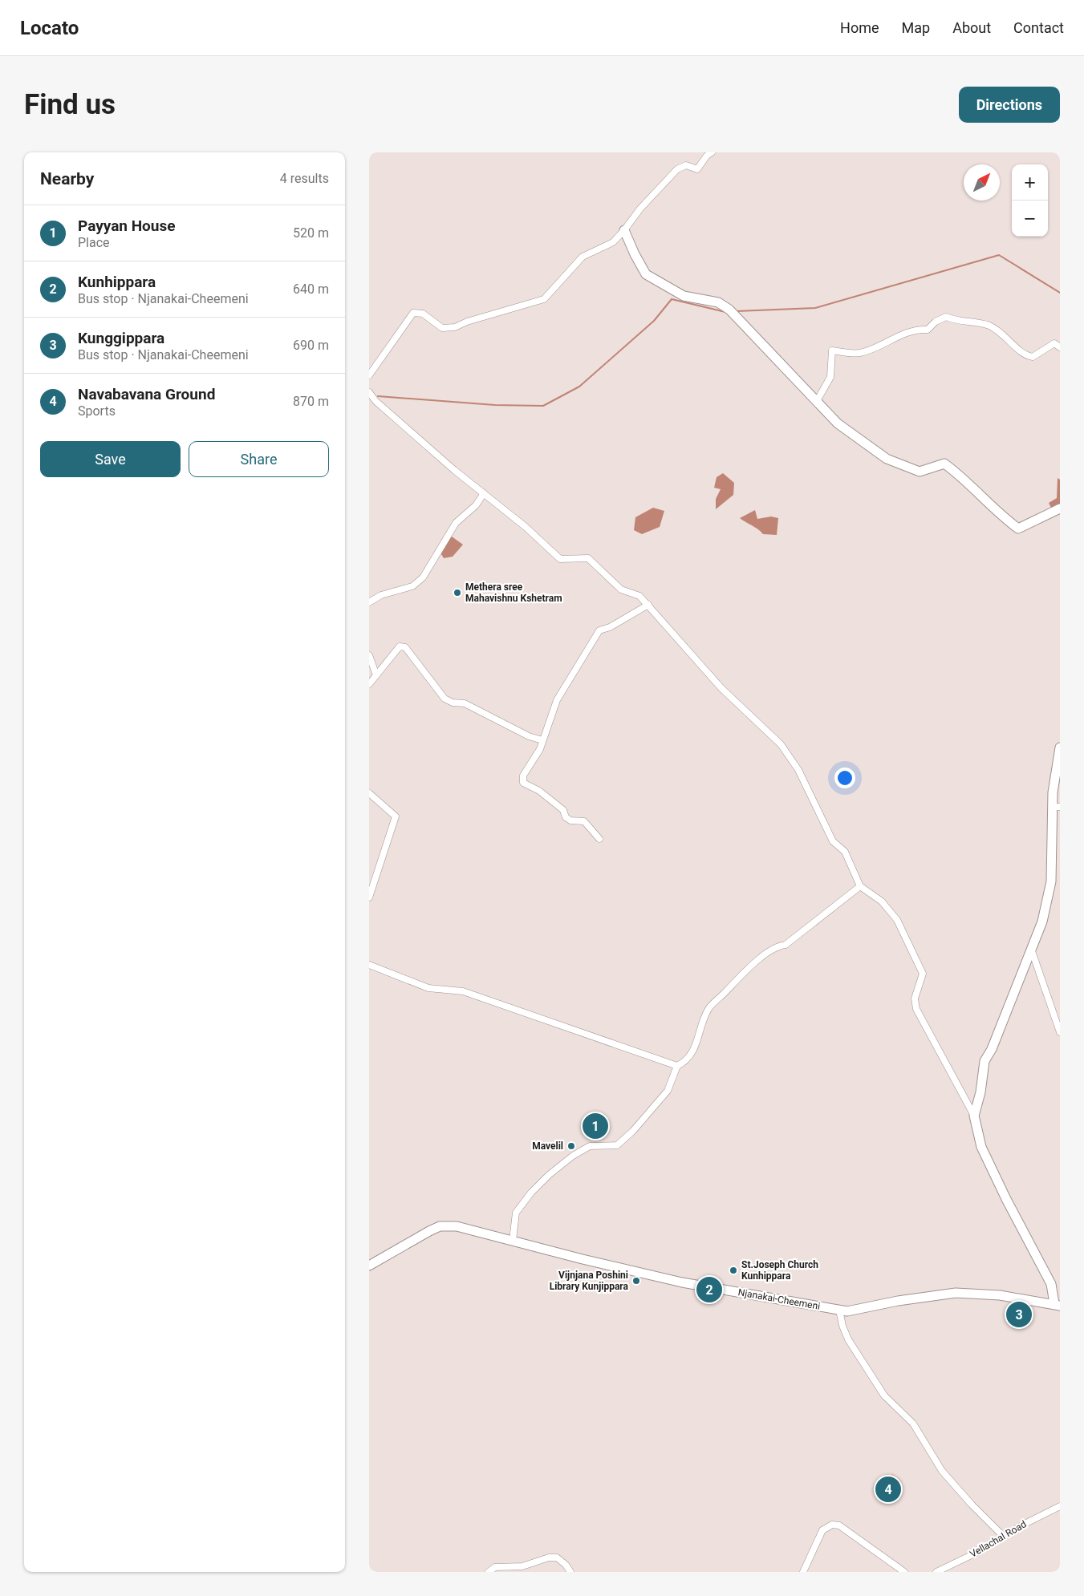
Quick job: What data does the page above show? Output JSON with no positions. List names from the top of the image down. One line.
{"streets":{"street":["Njanakai-Cheemeni","Vellachal Road"]},"places":["Methera sree Mahavishnu Kshetram","Mavelil","St.Joseph Church Kunhippara","Vijnjana Poshini Library Kunjippara"],"north":"top right","page":{"header":"Locato","nav":["Home","Map","About","Contact"],"buttons":["Directions",["Save","Share"]],"title":"Find us","heading":["Nearby","4 results"],"map_buttons":["+","−"],"list":[{"mark":"1","name":"Payyan House","note":"Place","value":"520 m"},{"mark":"2","name":"Kunhippara","note":"Bus stop · Njanakai-Cheemeni","value":"640 m"},{"mark":"3","name":"Kunggippara","note":"Bus stop · Njanakai-Cheemeni","value":"690 m"},{"mark":"4","name":"Navabavana Ground","note":"Sports","value":"870 m"}],"pins":["1","2","3","4"]}}
